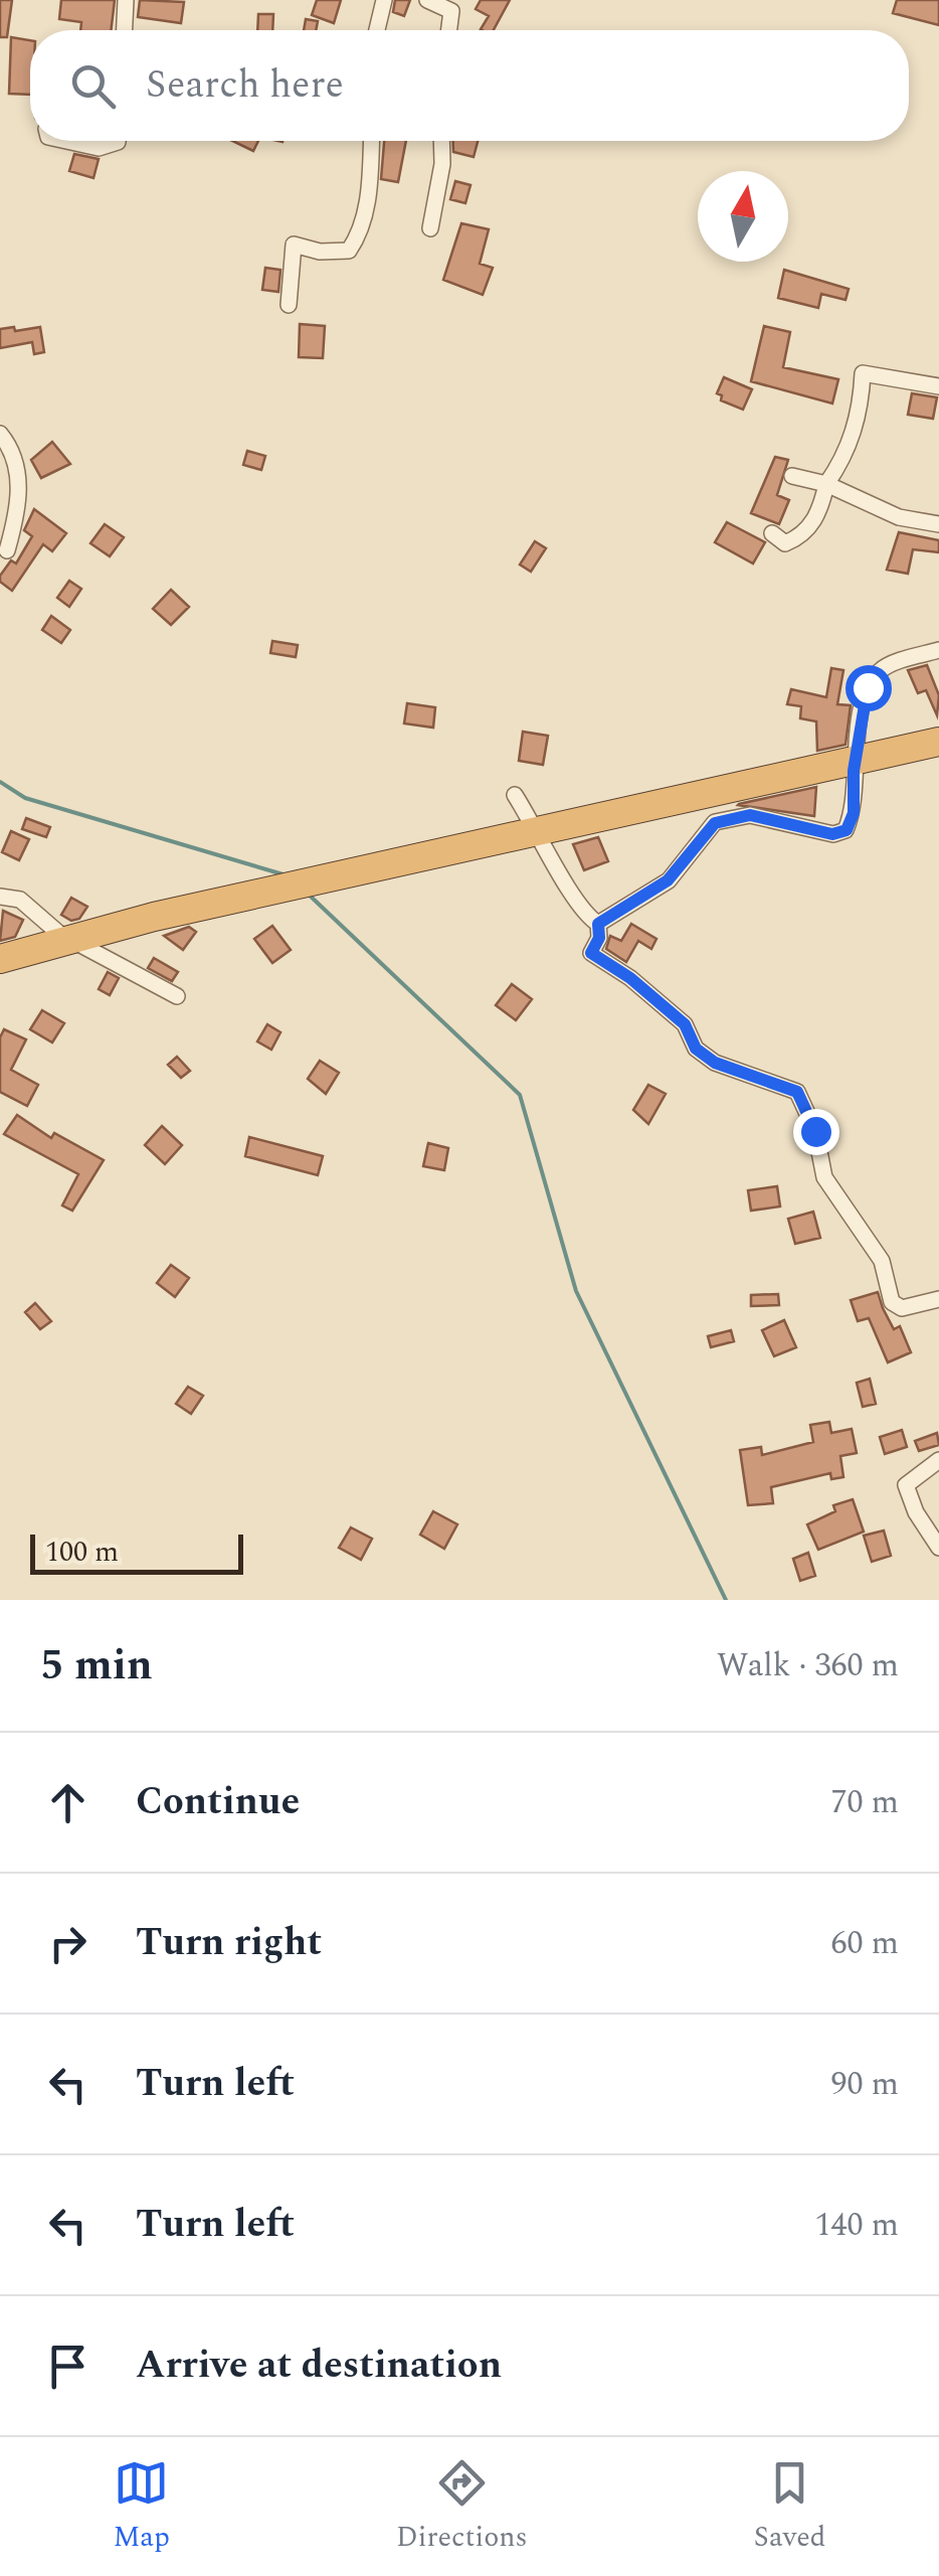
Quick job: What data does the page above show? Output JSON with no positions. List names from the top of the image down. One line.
{"scale_bar":"100 m","north":"top","page":{"search":"Search here","scale":"100 m","heading":["5 min","Walk · 360 m"],"list":[["Continue","70 m"],["Turn right","60 m"],["Turn left","90 m"],["Turn left","140 m"],"Arrive at destination"],"nav":["Map","Directions","Saved"]}}
